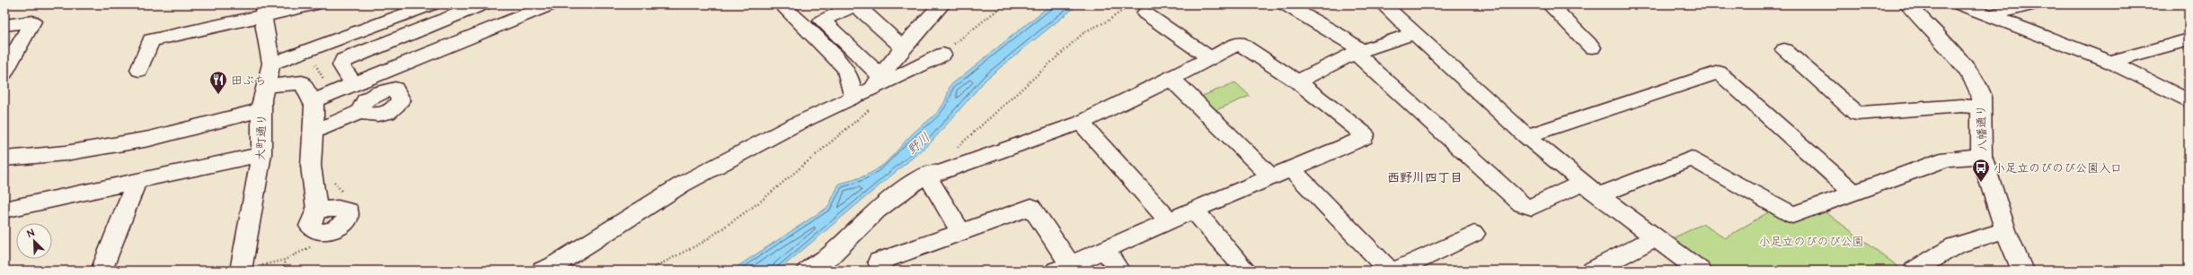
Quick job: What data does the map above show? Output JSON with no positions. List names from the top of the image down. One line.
{"streets":{"street":["八幡通り","大町通り"]},"districts":["西野川四丁目"],"water":["野川"],"parks":["小足立のびのび公園"],"places":{"restaurant":["田ぶち"],"bus stop":["小足立のびのび公園入口"]},"north":"top left"}
